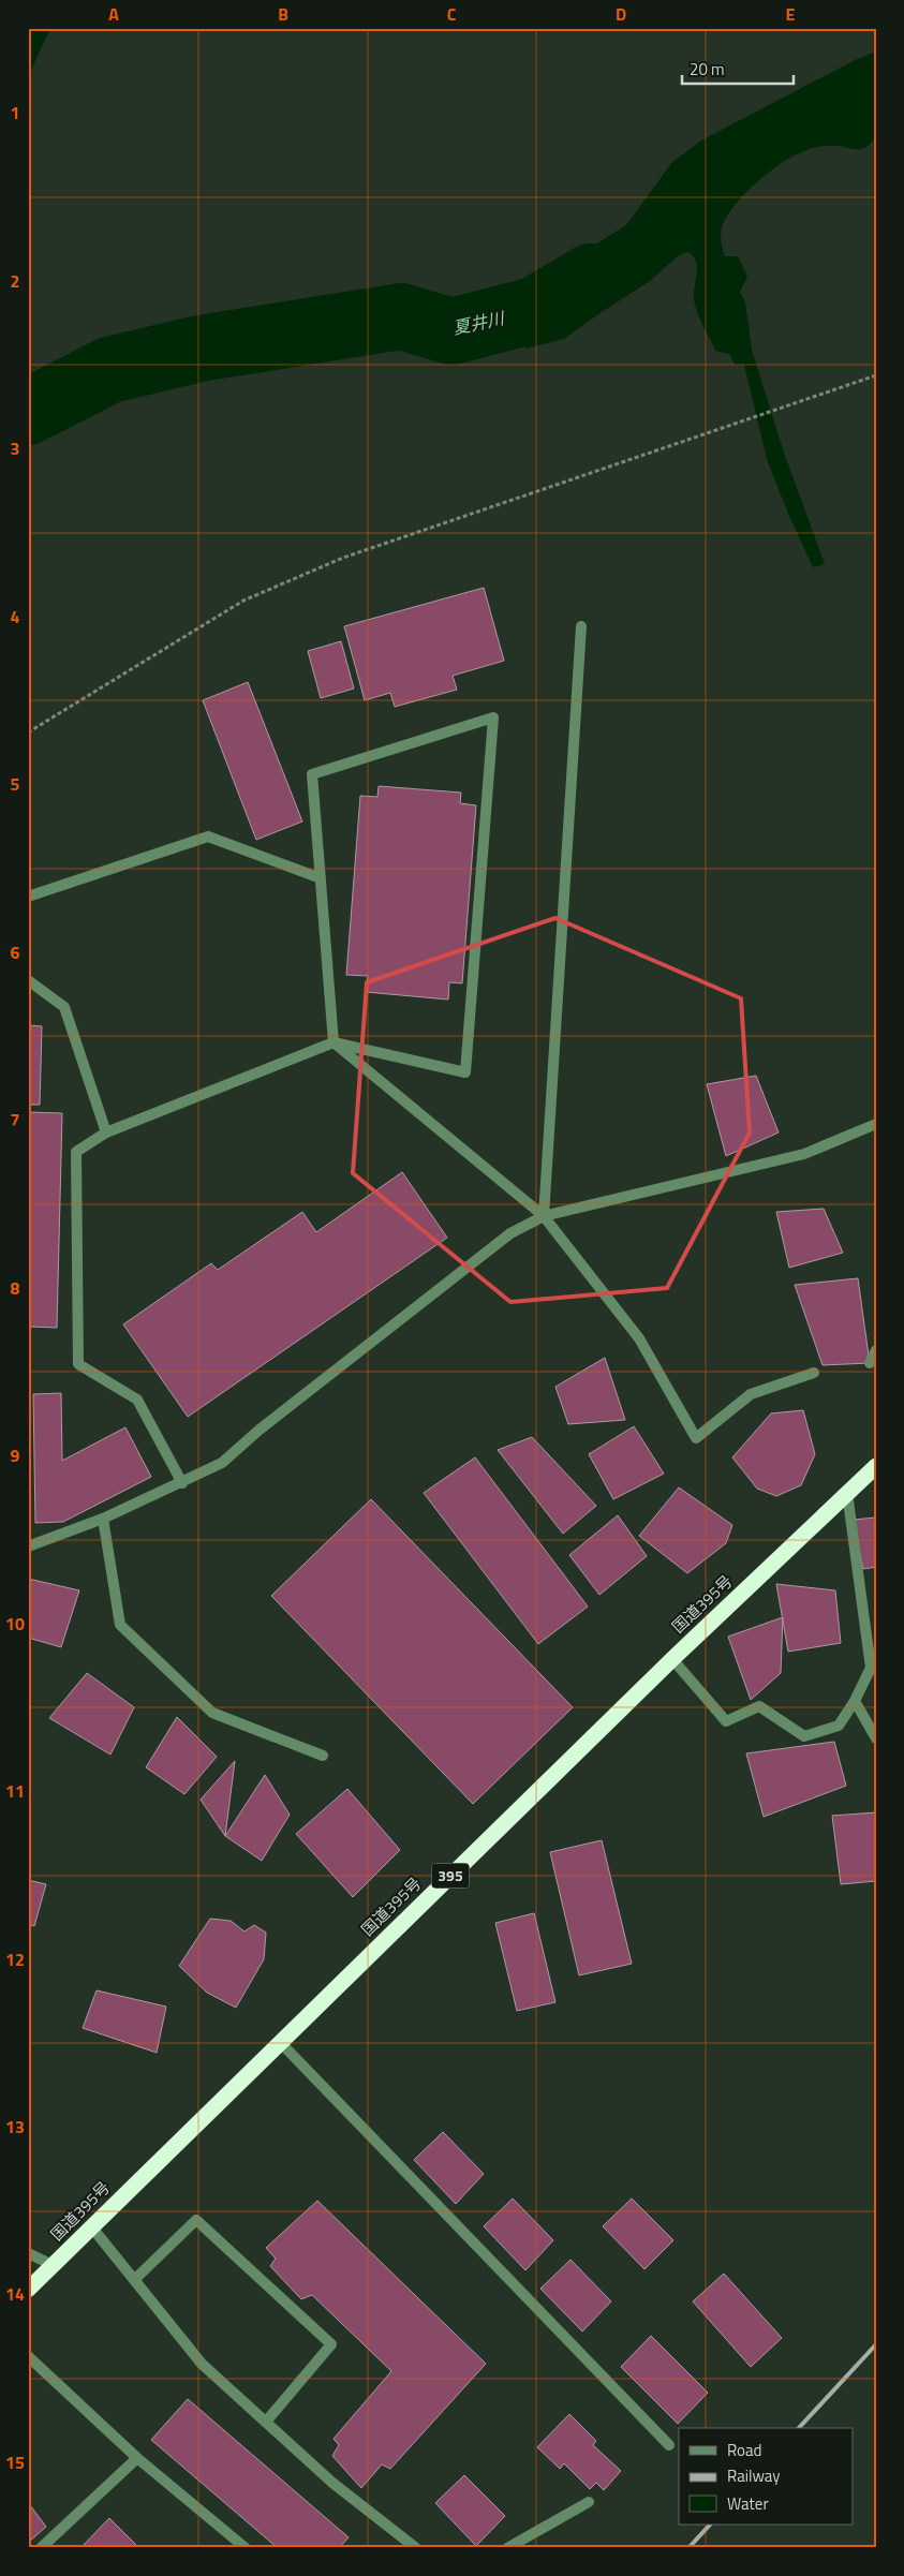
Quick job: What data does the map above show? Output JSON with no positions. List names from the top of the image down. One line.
{"streets":{"highway":["国道395号","395"]},"water":["夏井川"],"legend":["Road","Railway","Water"],"scale_bar":"20 m","grid":{"columns":["A","B","C","D","E"],"rows":["1","2","3","4","5","6","7","8","9","10","11","12","13","14","15"]}}
